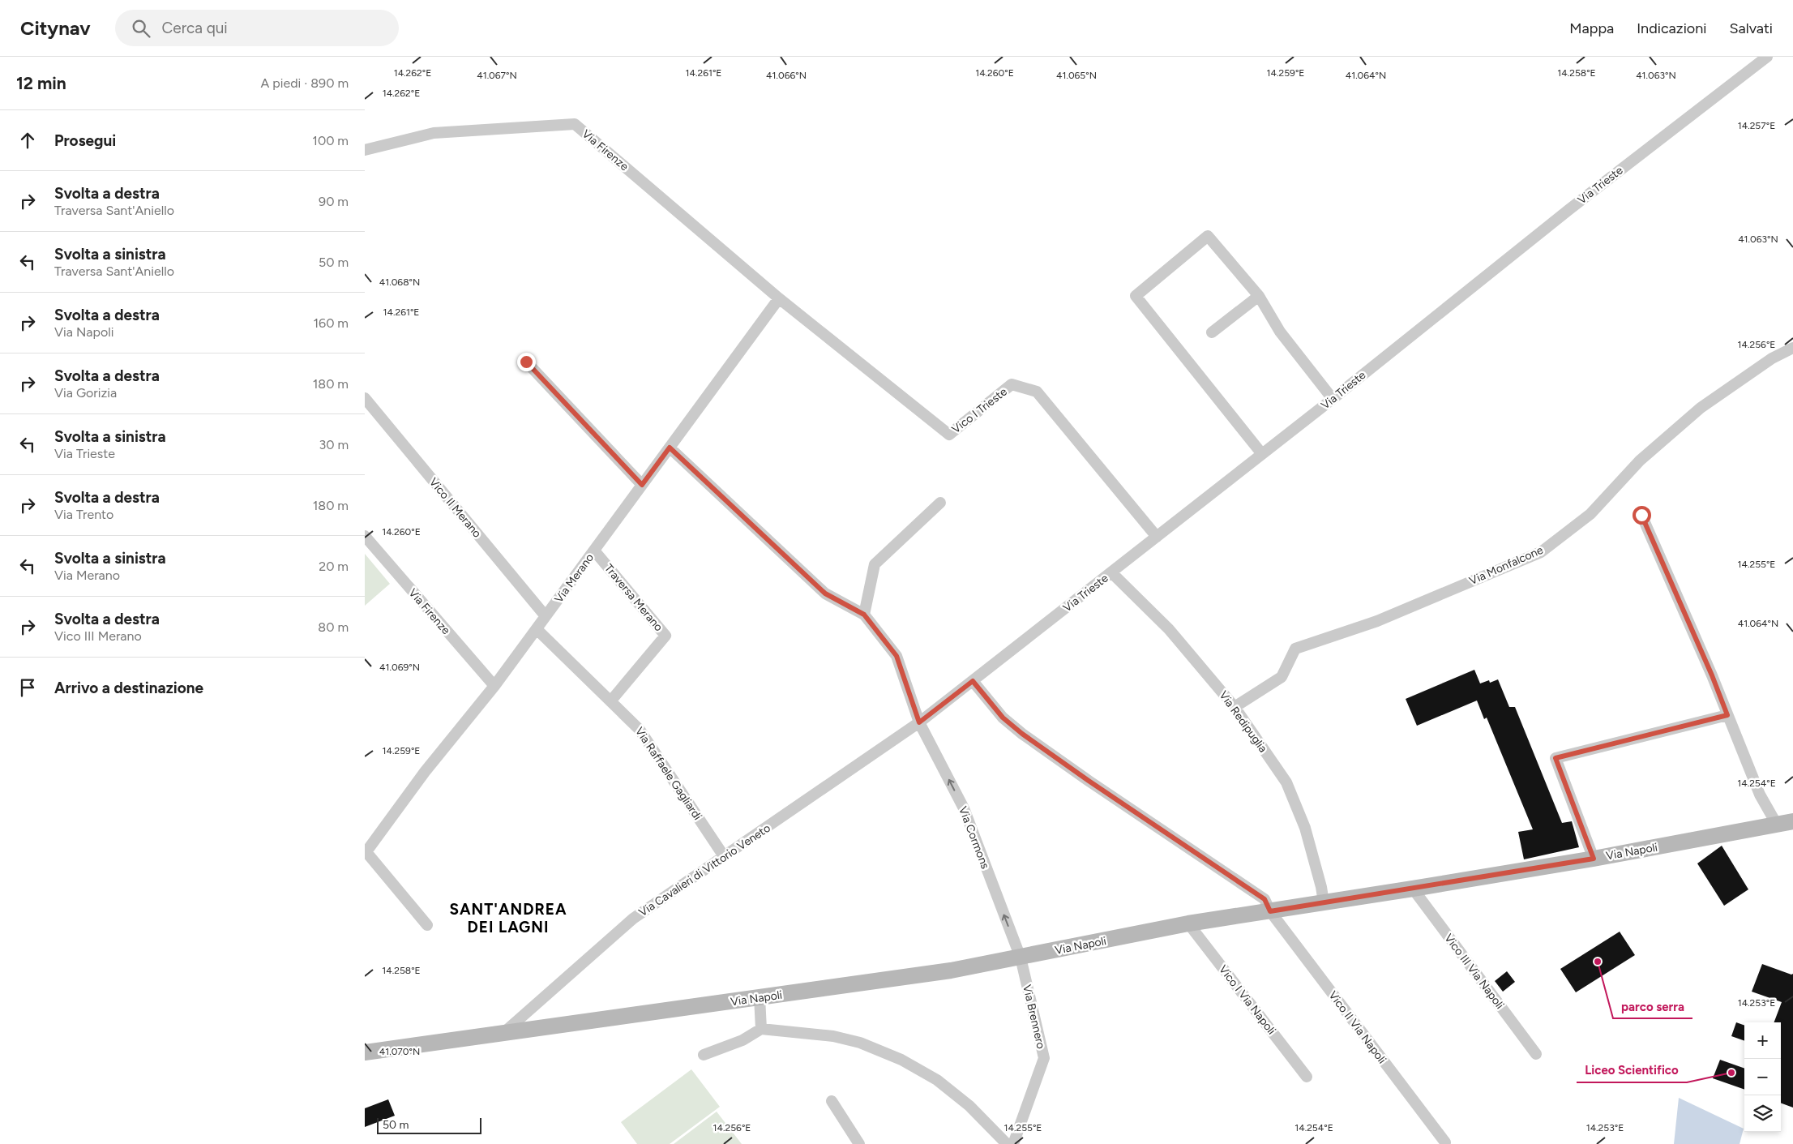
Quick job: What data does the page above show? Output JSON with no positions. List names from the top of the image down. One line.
{"streets":{"street":["Via Firenze","Via Trieste","Vico I Trieste","Vico II Merano","Via Monfalcone","Via Merano","Traversa Merano","Via Redipuglia","Via Raffaele Gagliardi","Via Cormons","Via Napoli","Via Cavalieri di Vittorio Veneto","Vico III Via Napoli","Vico I Via Napoli","Via Brennero","Vico II Via Napoli"]},"crossings":[["Via Firenze","Vico I Trieste"],["Via Firenze","Via Merano"],["Via Trieste","Vico I Trieste"],["Via Trieste","Via Redipuglia"],["Via Trieste","Via Cormons"],["Via Trieste","Via Cavalieri di Vittorio Veneto"],["Via Trieste","Vico II Via Napoli"],["Vico I Trieste","Via Merano"],["Vico II Merano","Via Merano"],["Via Monfalcone","Via Redipuglia"],["Via Merano","Traversa Merano"],["Via Merano","Via Raffaele Gagliardi"],["Traversa Merano","Via Raffaele Gagliardi"],["Via Redipuglia","Via Napoli"],["Via Raffaele Gagliardi","Via Cavalieri di Vittorio Veneto"],["Via Cormons","Via Napoli"],["Via Cormons","Via Cavalieri di Vittorio Veneto"],["Via Cormons","Via Brennero"],["Via Napoli","Via Cavalieri di Vittorio Veneto"],["Via Napoli","Vico III Via Napoli"],["Via Napoli","Vico I Via Napoli"],["Via Napoli","Via Brennero"],["Via Napoli","Vico II Via Napoli"]],"one_way":["Via Cormons"],"districts":["SANT'ANDREA DEI LAGNI"],"places":["parco serra","Liceo Scientifico"],"scale_bar":"50 m","page":{"header":"Citynav","search":"Cerca qui","nav":["Mappa","Indicazioni","Salvati"],"heading":["12 min","A piedi · 890 m"],"list":[["Prosegui","100 m"],["Svolta a destra","Traversa Sant'Aniello","90 m"],["Svolta a sinistra","Traversa Sant'Aniello","50 m"],["Svolta a destra","Via Napoli","160 m"],["Svolta a destra","Via Gorizia","180 m"],["Svolta a sinistra","Via Trieste","30 m"],["Svolta a destra","Via Trento","180 m"],["Svolta a sinistra","Via Merano","20 m"],["Svolta a destra","Vico III Merano","80 m"],"Arrivo a destinazione"],"map_buttons":["+","−"],"scale":"50 m"},"coordinates":["14.262°E","14.261°E","14.260°E","14.259°E","14.258°E","41.067°N","41.066°N","41.065°N","41.064°N","41.063°N","14.257°E","41.068°N","14.256°E","14.255°E","41.069°N","14.254°E","14.253°E","41.070°N"]}
